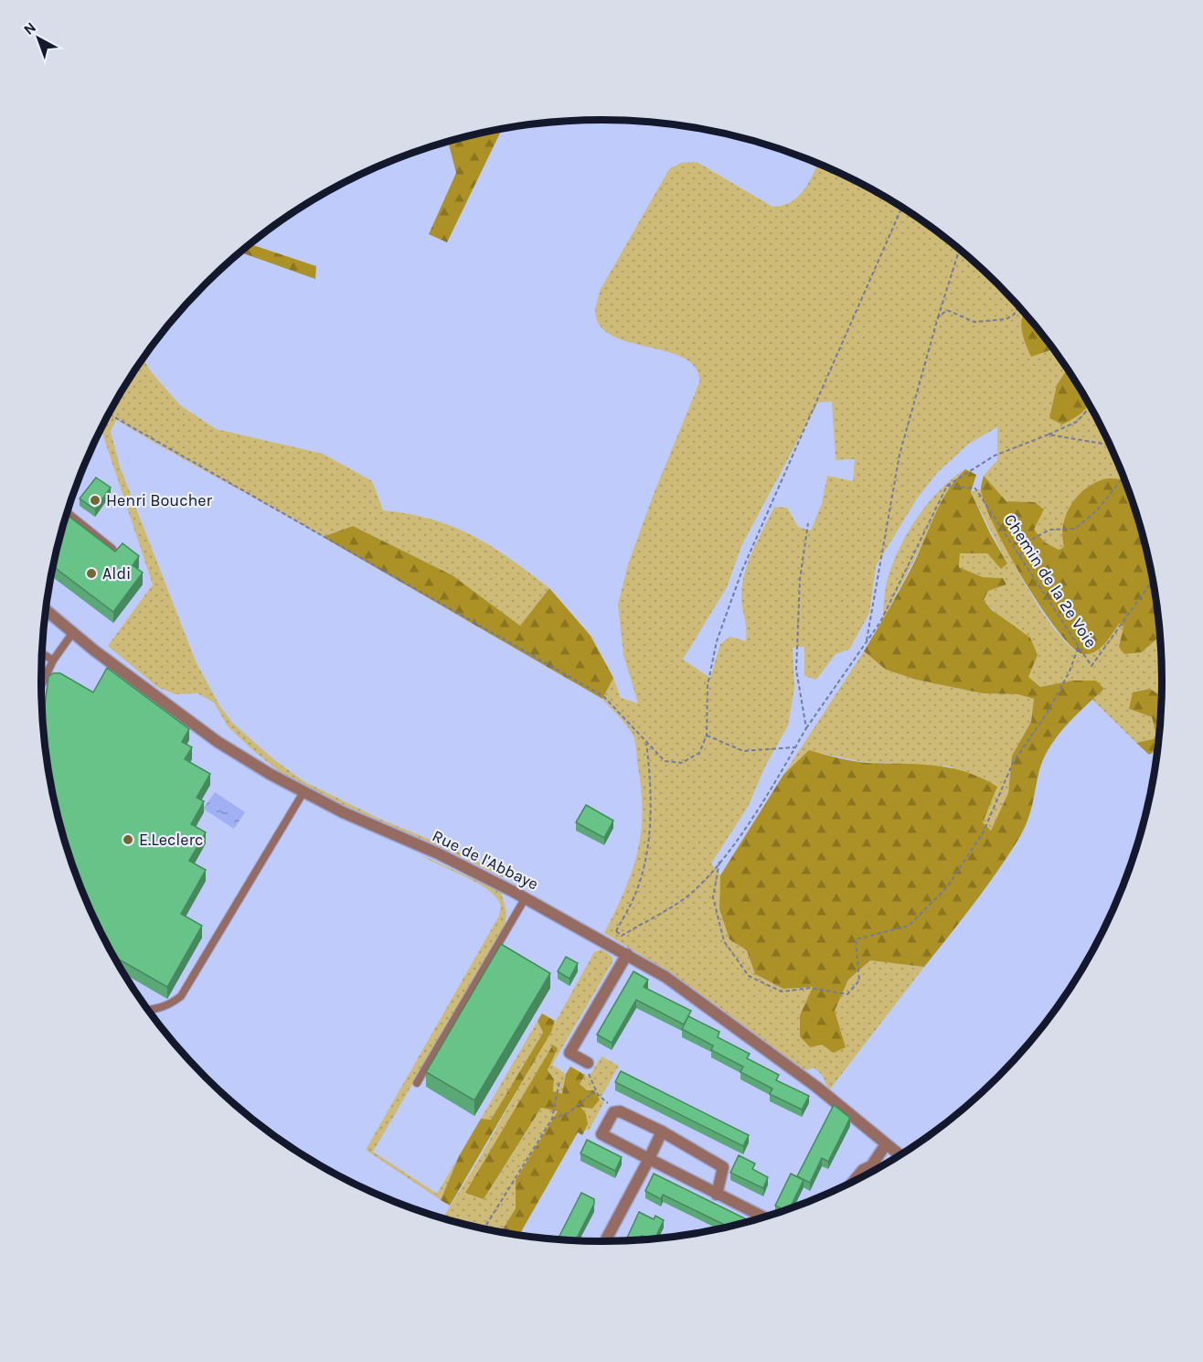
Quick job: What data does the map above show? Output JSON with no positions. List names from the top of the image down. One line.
{"streets":{"street":["Rue de l'Abbaye"],"path":["Chemin de la 2e Voie"]},"places":["Henri Boucher","Aldi","E.Leclerc"],"north":"top left"}
